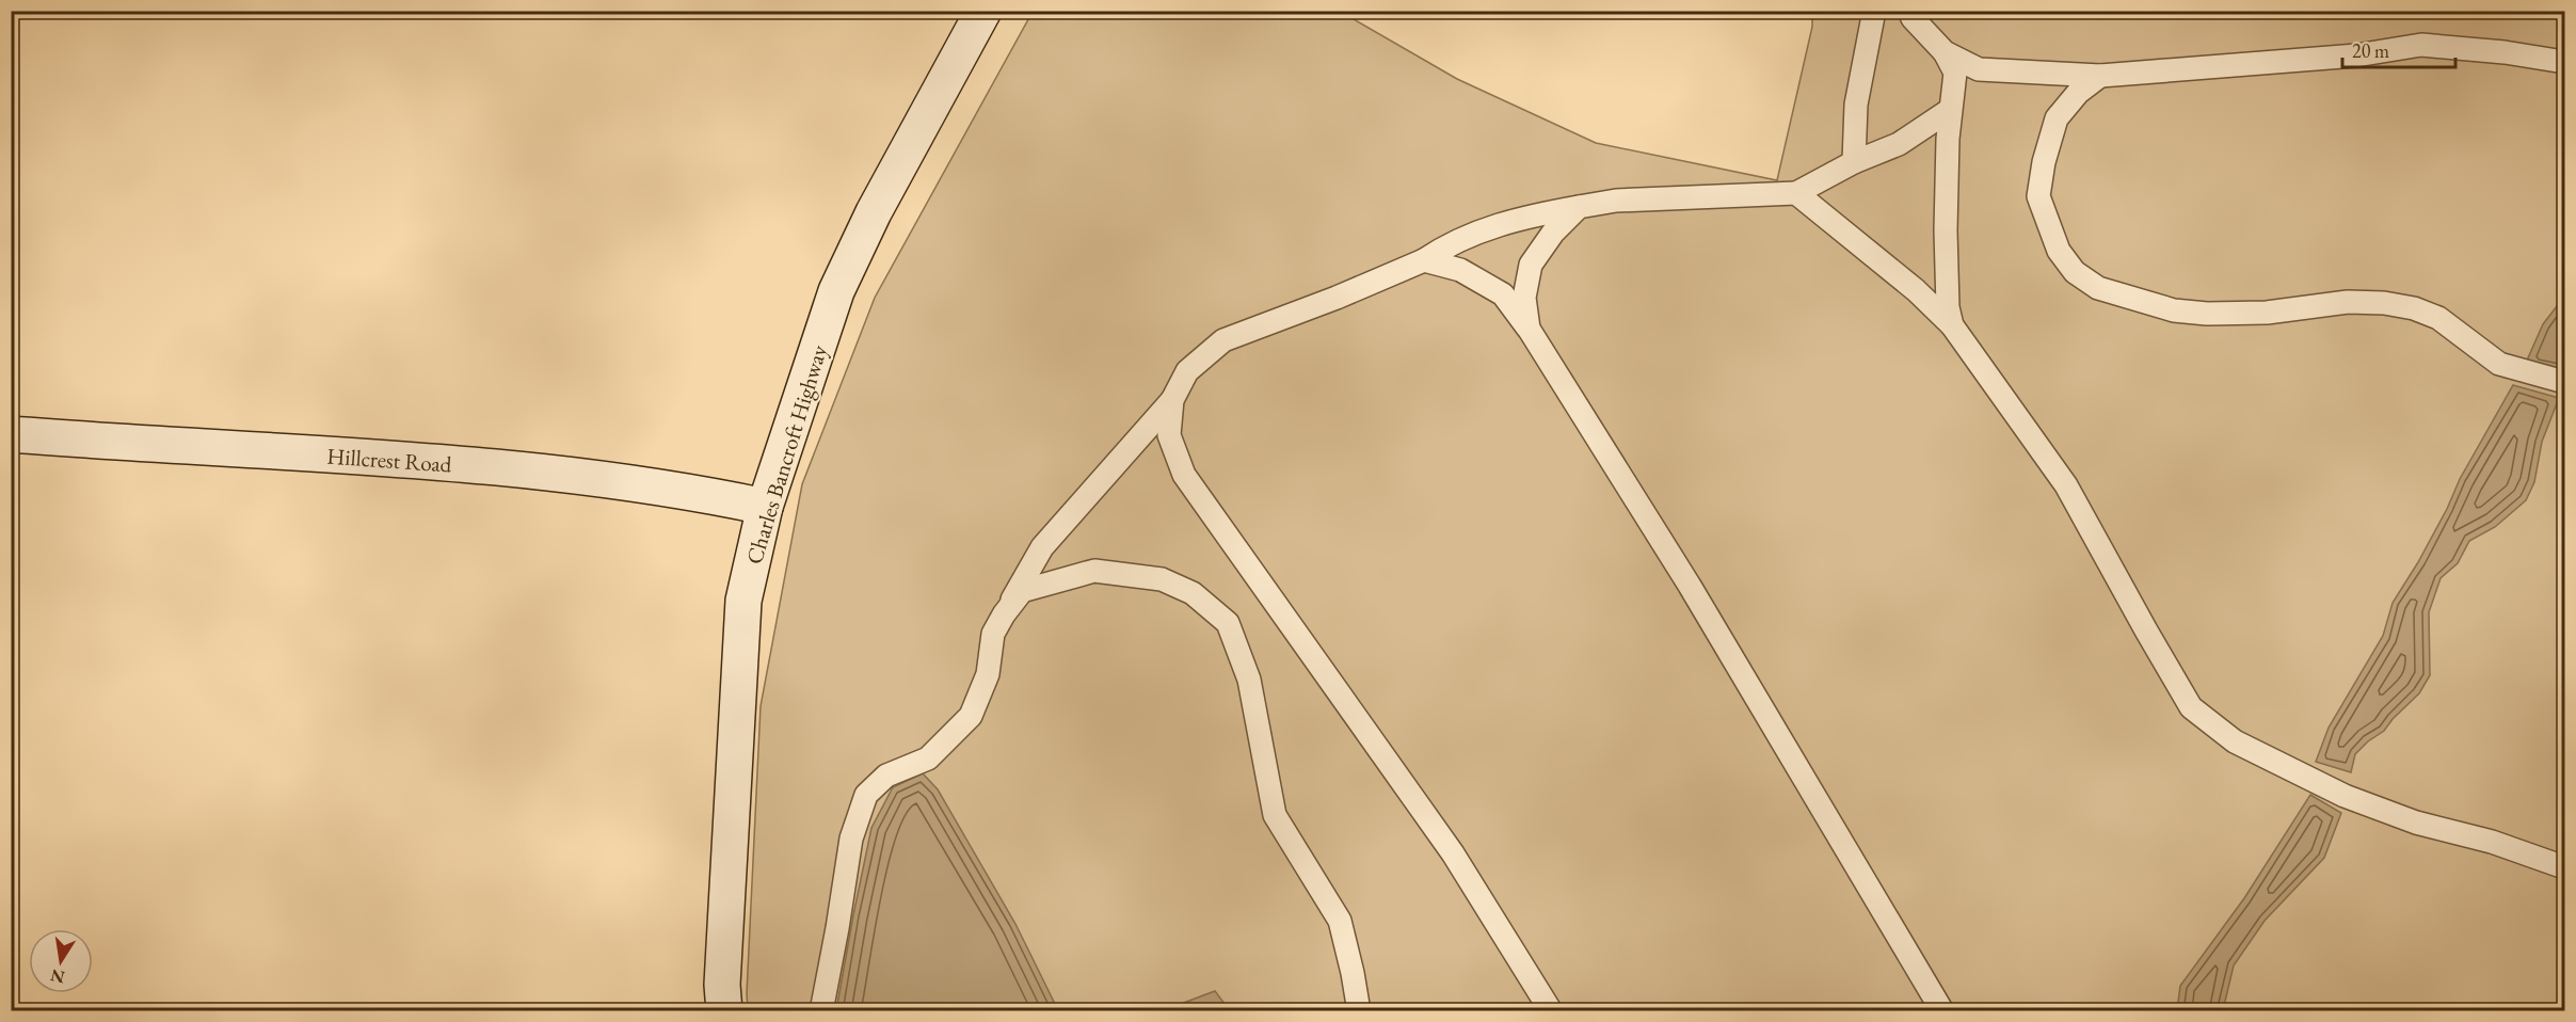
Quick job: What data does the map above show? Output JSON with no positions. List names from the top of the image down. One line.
{"streets":{"main road":["Charles Bancroft Highway","Hillcrest Road"]},"crossings":[["Charles Bancroft Highway","Hillcrest Road"]],"scale_bar":"20 m","north":"bottom"}
